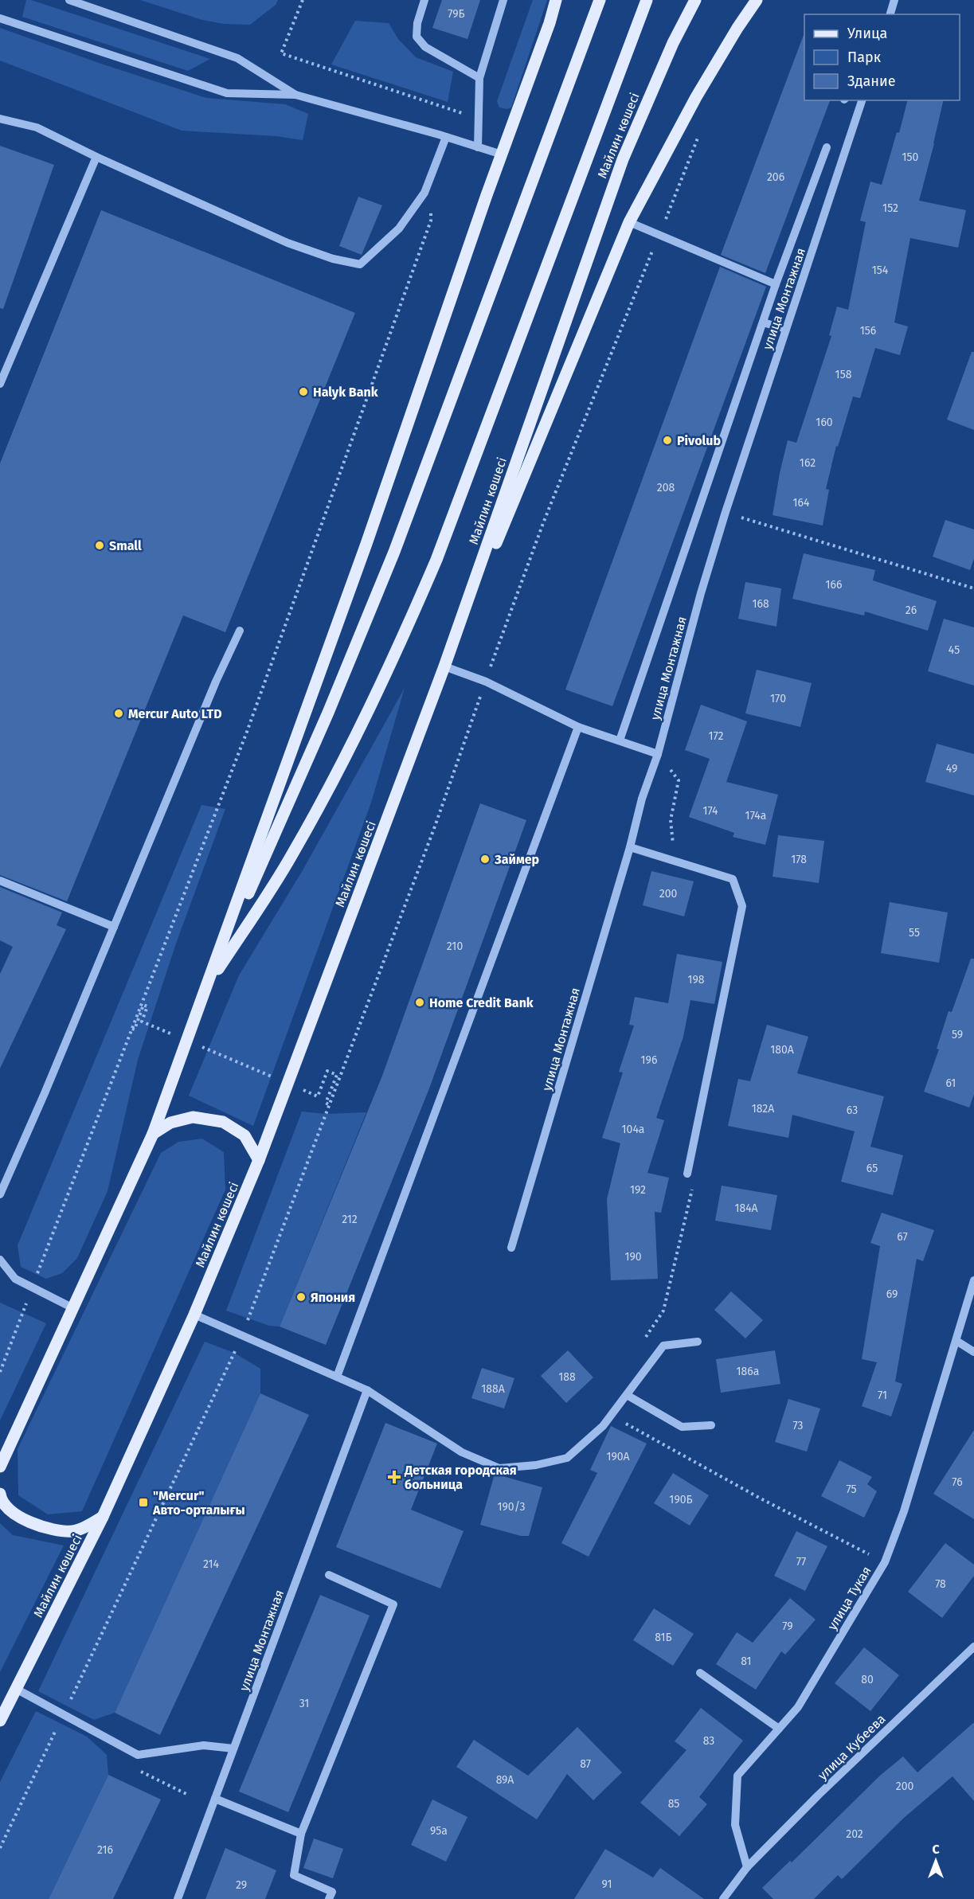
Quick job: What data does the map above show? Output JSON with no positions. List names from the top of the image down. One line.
{"streets":{"main road":["Майлин көшесі"],"street":["улица Монтажная","улица Тукая","улица Кубеева"]},"crossings":[["улица Тукая","улица Кубеева"]],"places":{"other":["Halyk Bank","Pivolub","Small","Mercur Auto LTD","Займер","Home Credit Bank","Япония"],"health":["Детская городская больница"],"transit":["\"Mercur\" Авто-орталығы"]},"house_numbers":["79Б","150","206","152","154","156","158","160","162","208","164","166","168","26","45","170","172","49","174","174а","178","200","55","210","198","59","180А","196","61","182А","63","104а","65","192","184А","212","67","190","69","186а","188","188А","71","73","190А","76","75","190Б","190/3","77","214","78","79","81Б","81","80","31","83","87","89А","200","85","95а","202","216","91","29"],"legend":["Улица","Парк","Здание"],"north":"top"}
